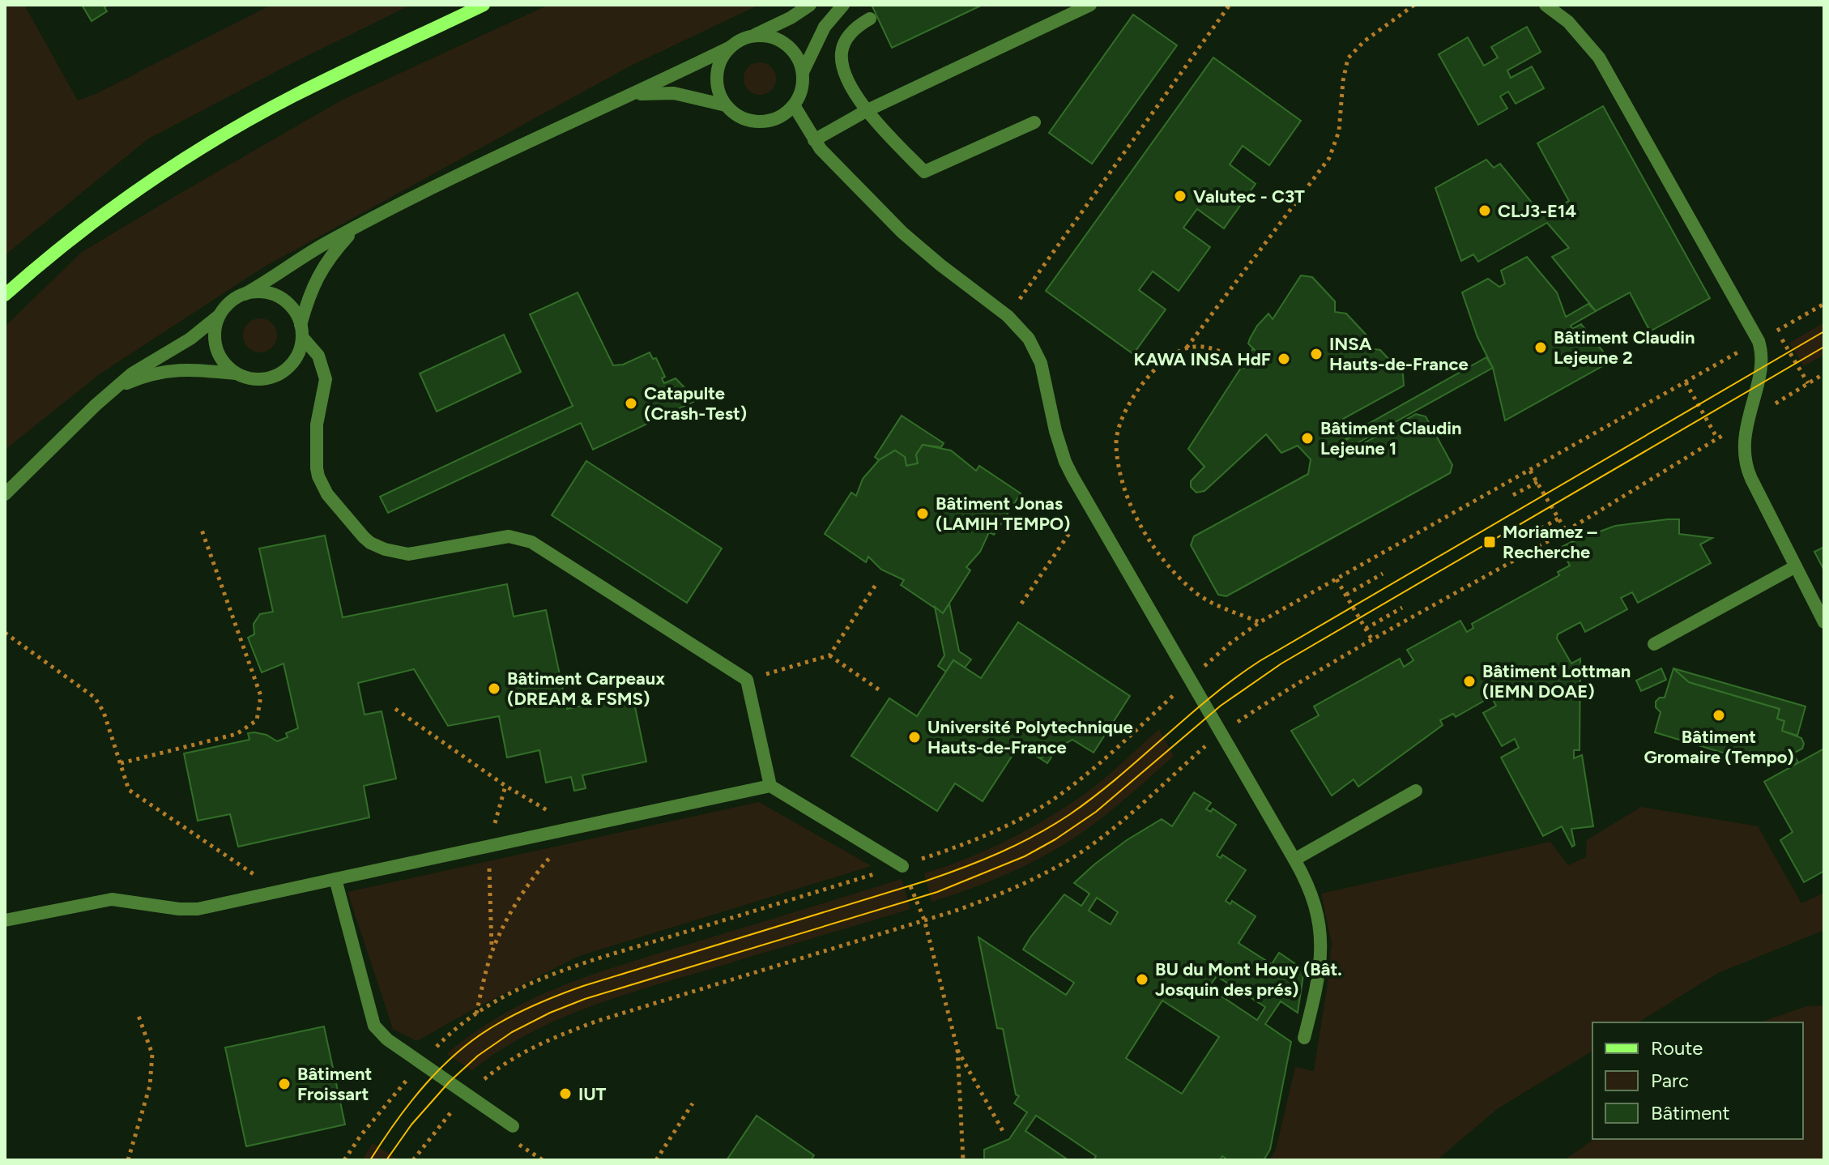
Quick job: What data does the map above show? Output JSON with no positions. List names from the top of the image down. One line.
{"places":{"other":["Valutec - C3T","CLJ3-E14","Bâtiment Claudin Lejeune 2","INSA Hauts-de-France","KAWA INSA HdF","Catapulte (Crash-Test)","Bâtiment Claudin Lejeune 1","Bâtiment Jonas (LAMIH TEMPO)","Bâtiment Lottman (IEMN DOAE)","Bâtiment Carpeaux (DREAM & FSMS)","Bâtiment Gromaire (Tempo)","Université Polytechnique Hauts-de-France","BU du Mont Houy (Bât. Josquin des prés)","Bâtiment Froissart","IUT"],"transit":["Moriamez – Recherche"]},"legend":["Route","Parc","Bâtiment"]}
